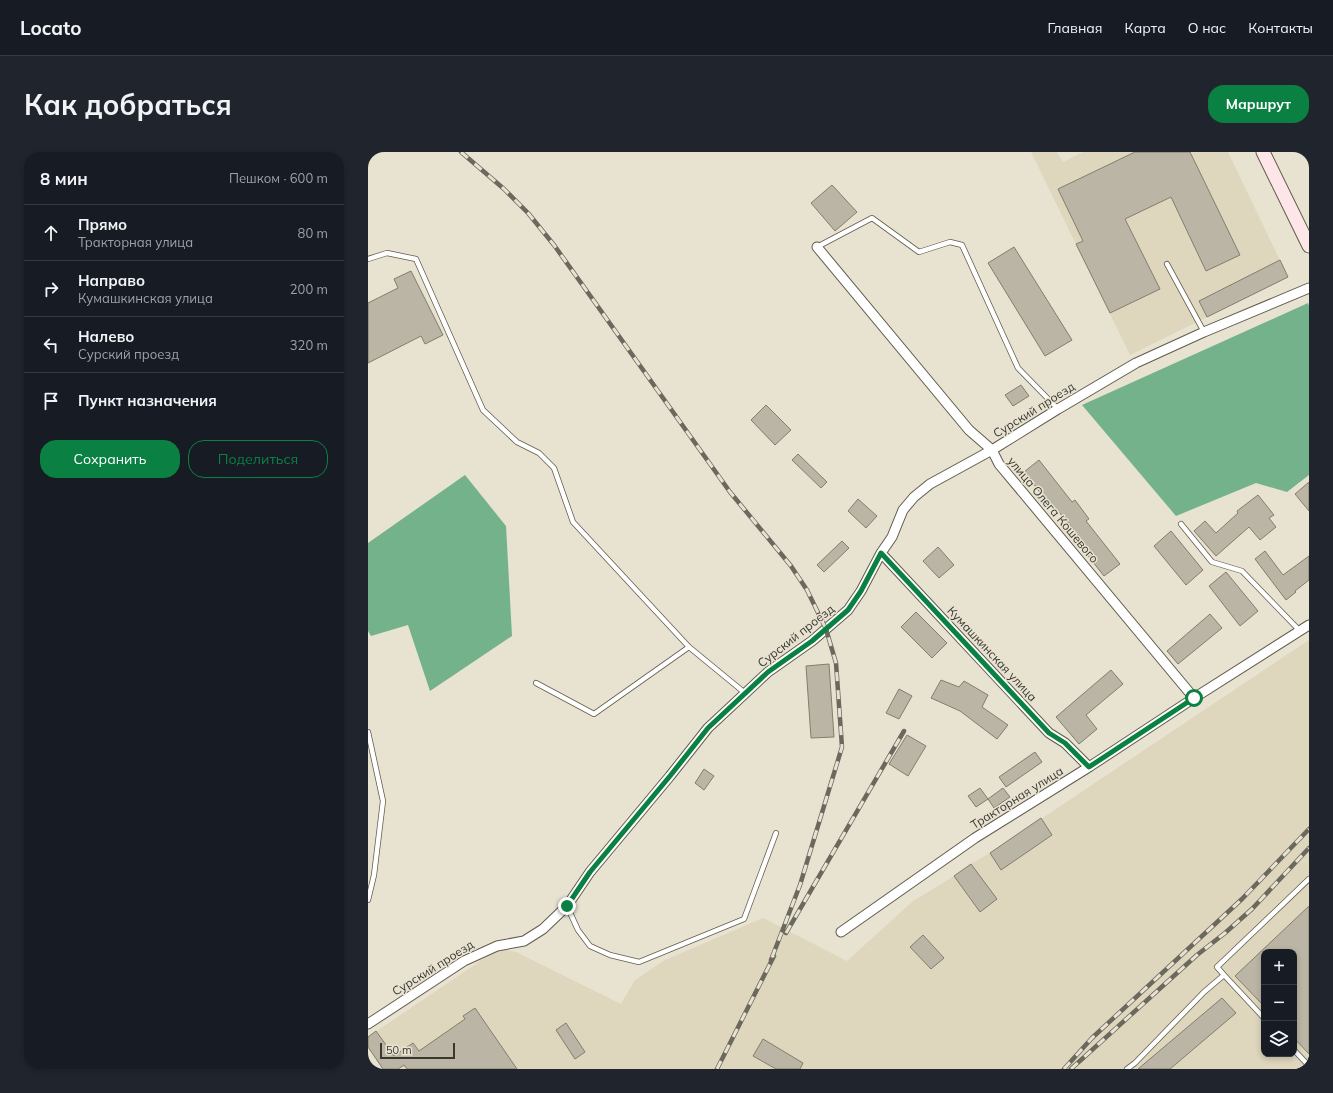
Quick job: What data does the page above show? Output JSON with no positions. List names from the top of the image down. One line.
{"streets":{"street":["Сурский проезд","улица Олега Кошевого","Кумашкинская улица","Тракторная улица"]},"crossings":[["Сурский проезд","улица Олега Кошевого"],["Сурский проезд","Кумашкинская улица"],["улица Олега Кошевого","Тракторная улица"],["Кумашкинская улица","Тракторная улица"]],"scale_bar":"50 m","page":{"header":"Locato","nav":["Главная","Карта","О нас","Контакты"],"buttons":["Маршрут",["Сохранить","Поделиться"]],"title":"Как добраться","heading":["8 мин","Пешком · 600 m"],"list":[["Прямо","Тракторная улица","80 m"],["Направо","Кумашкинская улица","200 m"],["Налево","Сурский проезд","320 m"],"Пункт назначения"],"map_buttons":["+","−"],"scale":"50 m"}}
